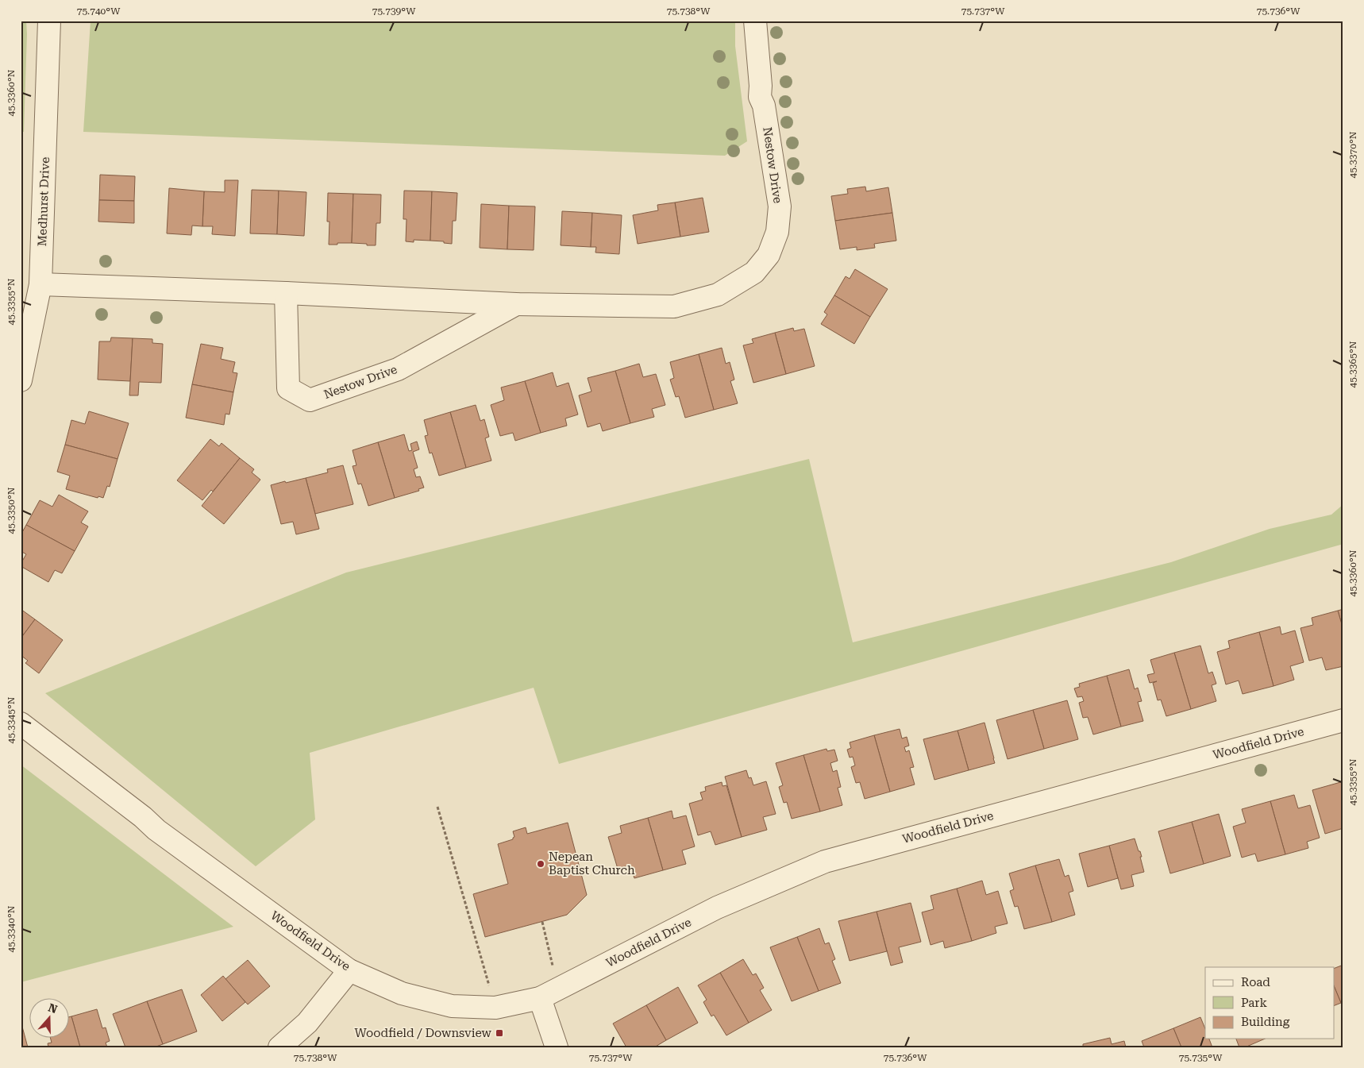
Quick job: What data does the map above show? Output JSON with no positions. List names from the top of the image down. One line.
{"streets":{"street":["Nestow Drive","Medhurst Drive","Woodfield Drive"]},"crossings":[["Nestow Drive","Medhurst Drive"]],"places":{"other":["Nepean Baptist Church"],"transit":["Woodfield / Downsview"]},"legend":["Road","Park","Building"],"north":"top","coordinates":["75.740°W","75.739°W","75.738°W","75.737°W","75.736°W","45.3360°N","45.3370°N","45.3355°N","45.3365°N","45.3350°N","45.3345°N","45.3340°N","75.735°W"]}
